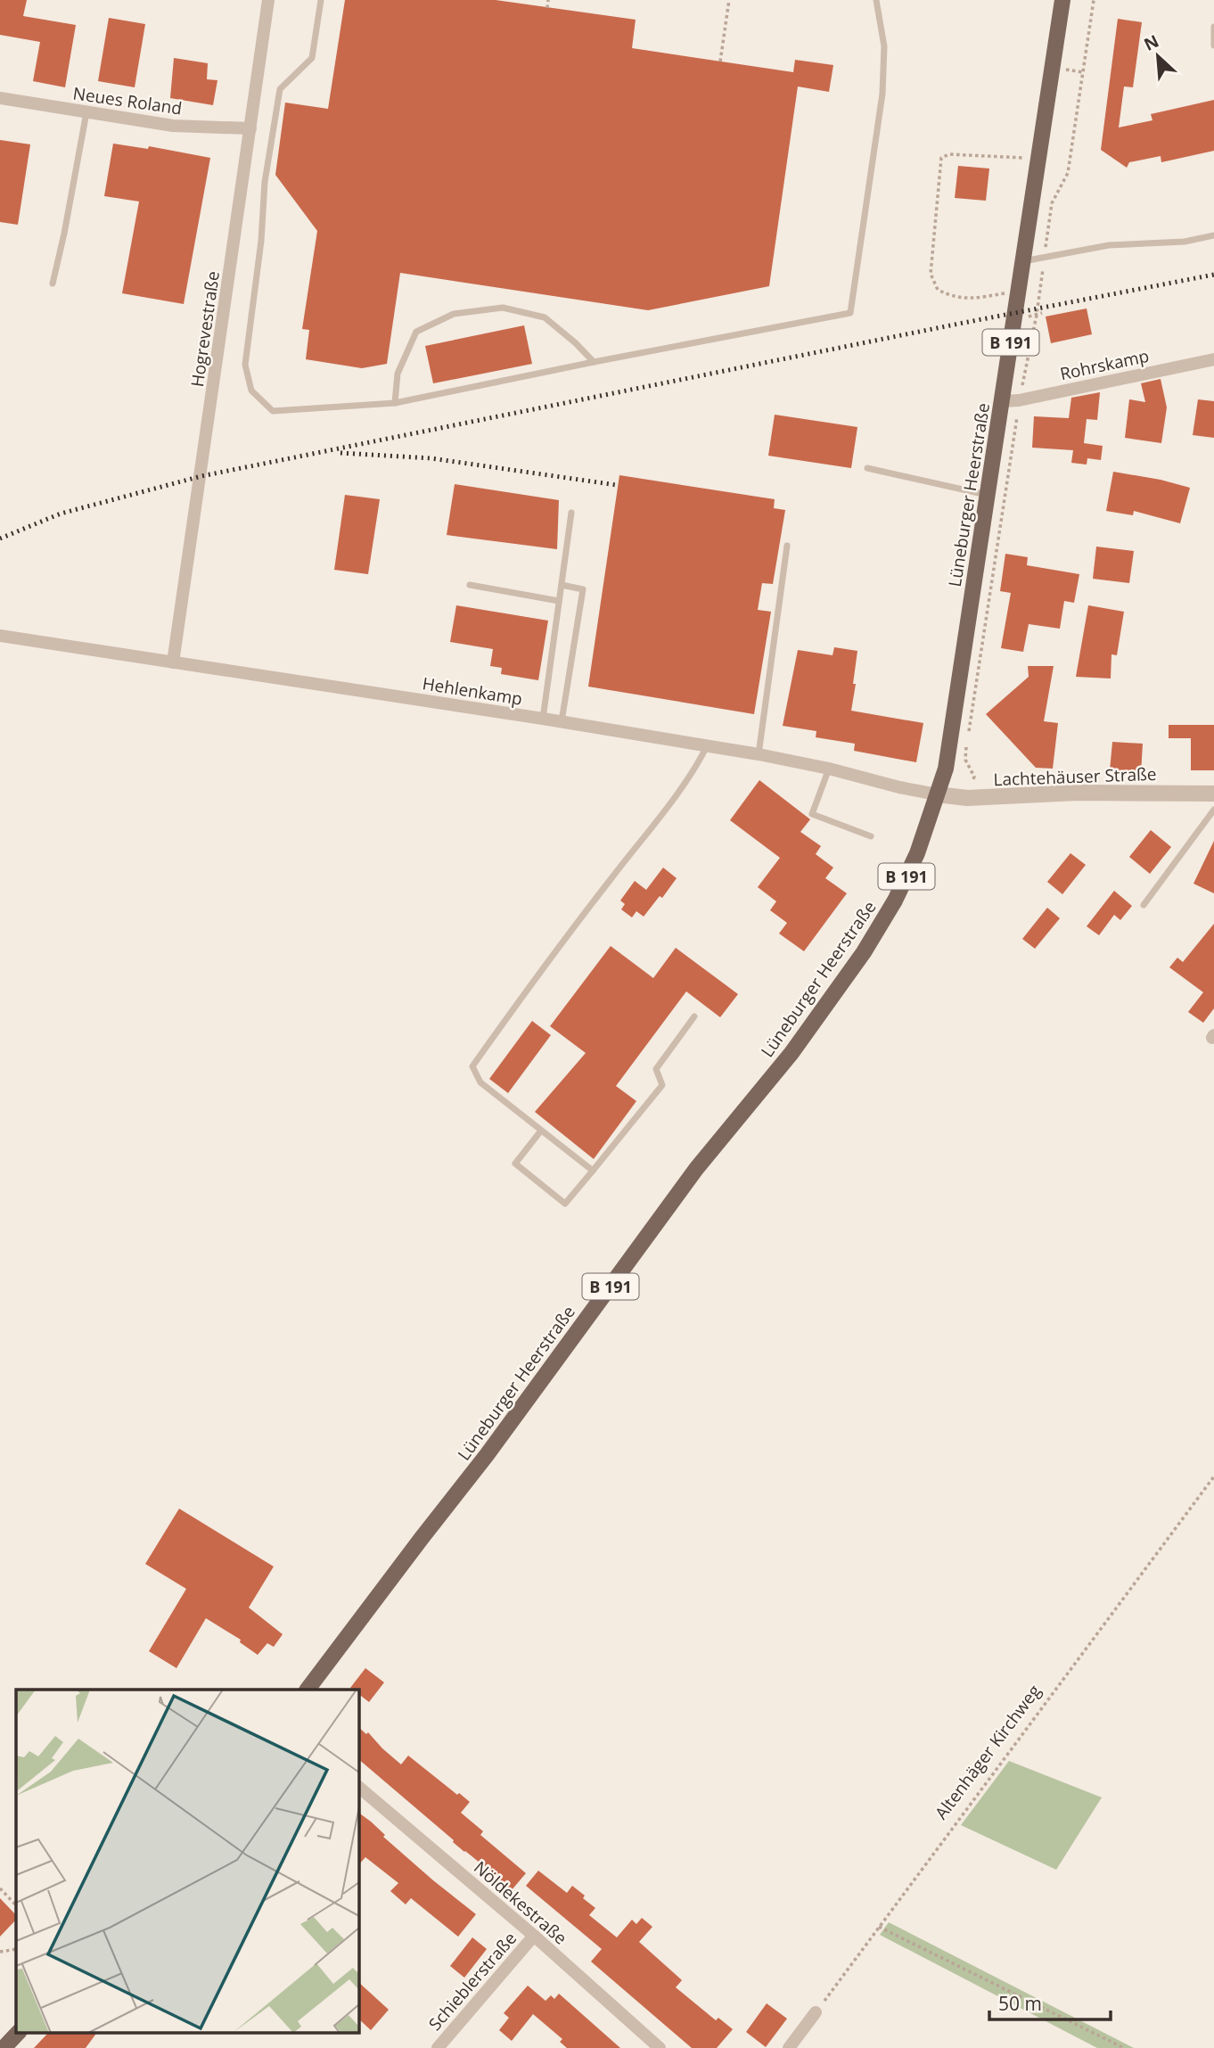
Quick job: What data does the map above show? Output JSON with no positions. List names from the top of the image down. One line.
{"streets":{"main road":["B 191","Lüneburger Heerstraße"],"street":["Neues Roland","Hogrevestraße","Rohrskamp","Hehlenkamp","Lachtehäuser Straße","Nöldekestraße","Schieblerstraße"],"path":["Altenhäger Kirchweg"]},"crossings":[["Neues Roland","Hogrevestraße"],["Hogrevestraße","Hehlenkamp"],["Rohrskamp","Lüneburger Heerstraße"],["Lüneburger Heerstraße","Hehlenkamp"],["Lüneburger Heerstraße","Lachtehäuser Straße"],["Hehlenkamp","Lachtehäuser Straße"],["Nöldekestraße","Schieblerstraße"]],"scale_bar":"50 m","north":"top left"}
